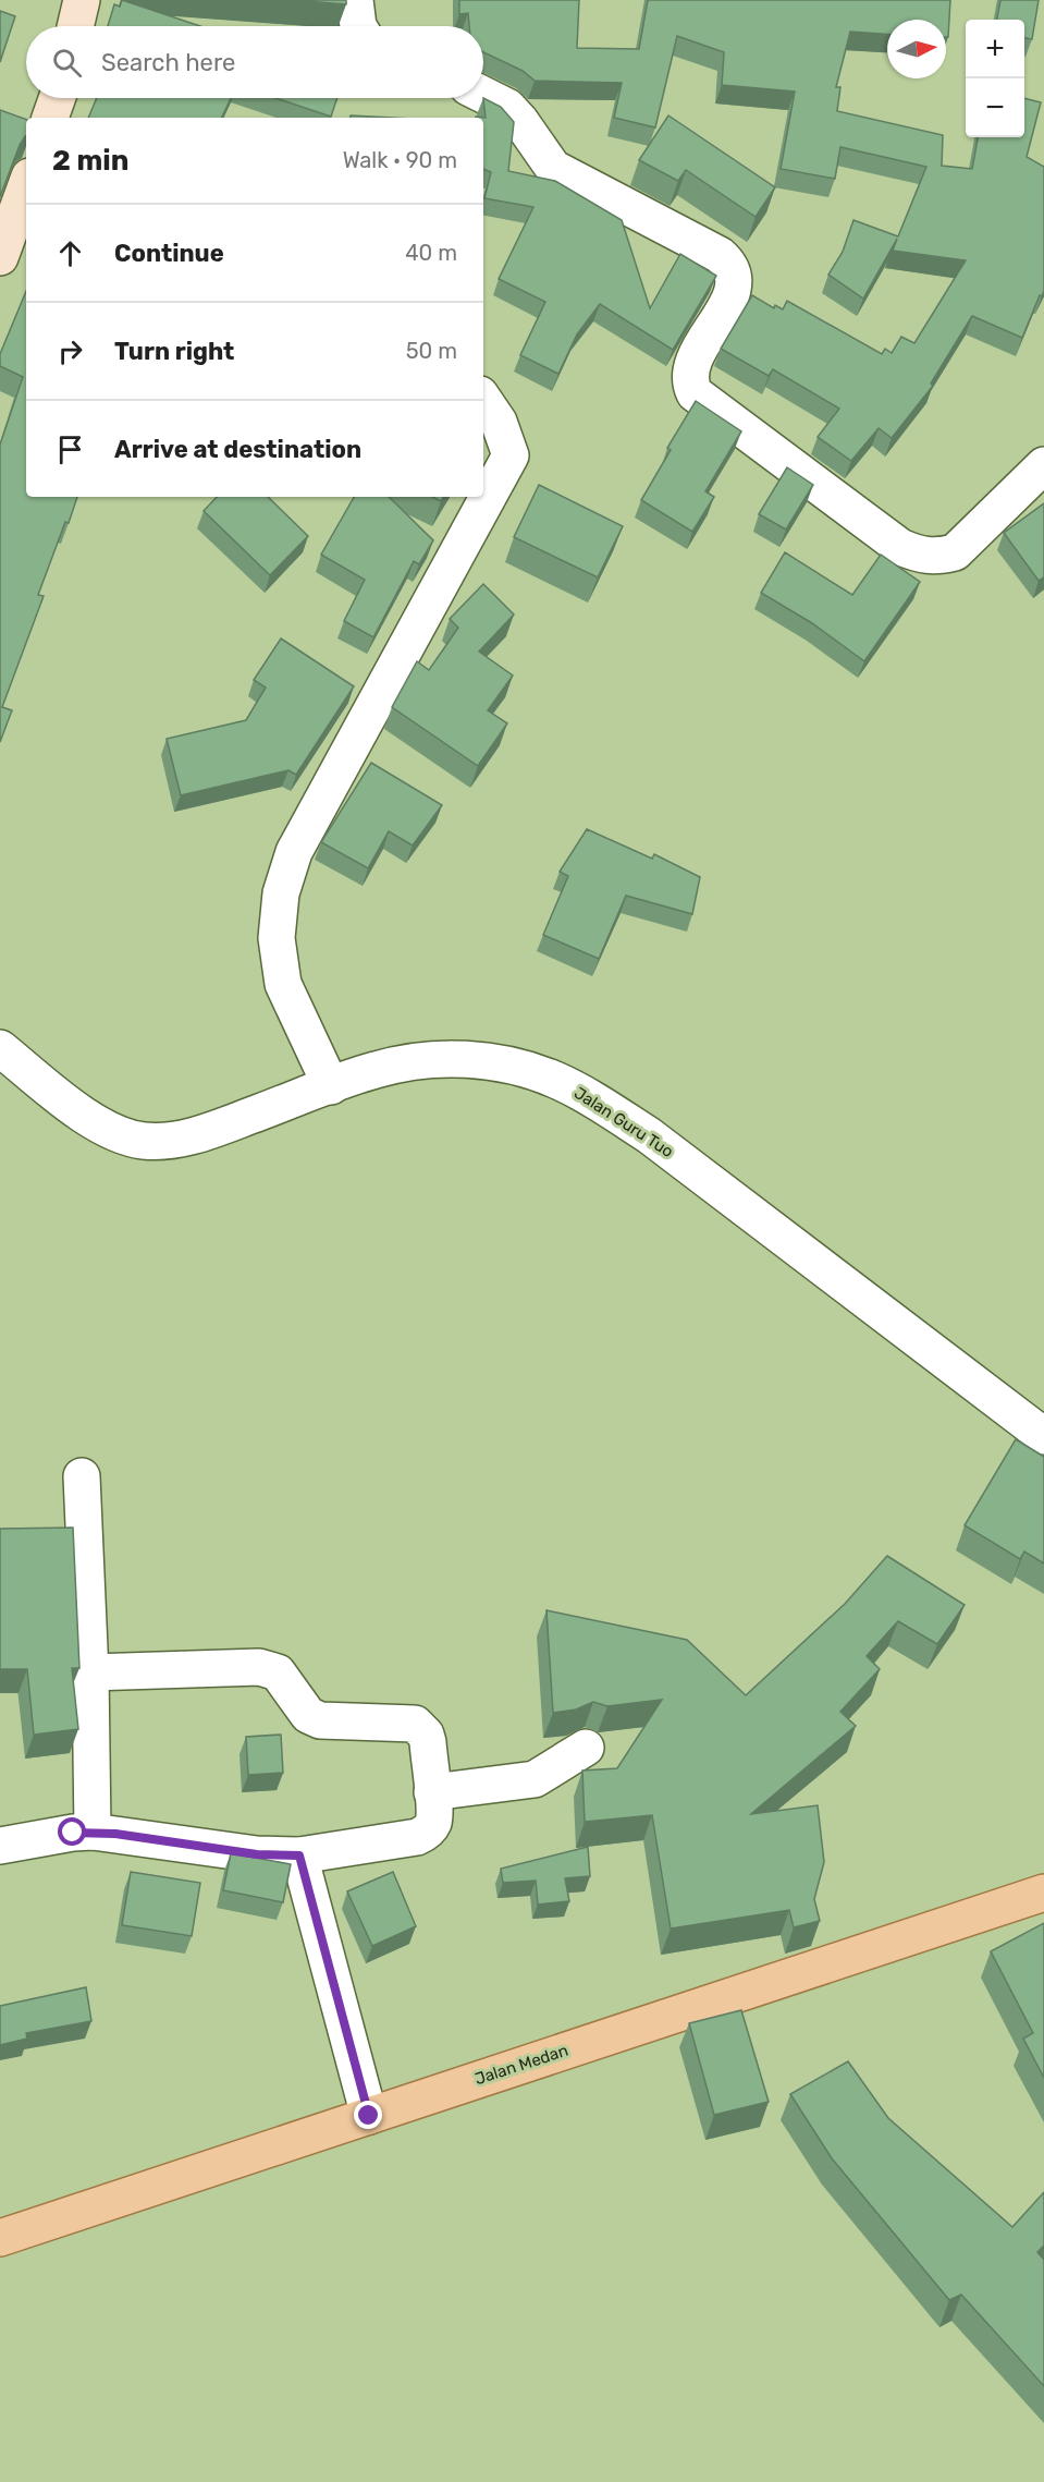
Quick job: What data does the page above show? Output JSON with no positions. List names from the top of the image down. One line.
{"streets":{"main road":["Jalan Medan"],"street":["Jalan Guru Tuo"]},"north":"right","page":{"map_buttons":["+","−"],"search":"Search here","heading":["2 min","Walk · 90 m"],"list":[["Continue","40 m"],["Turn right","50 m"],"Arrive at destination"]}}
